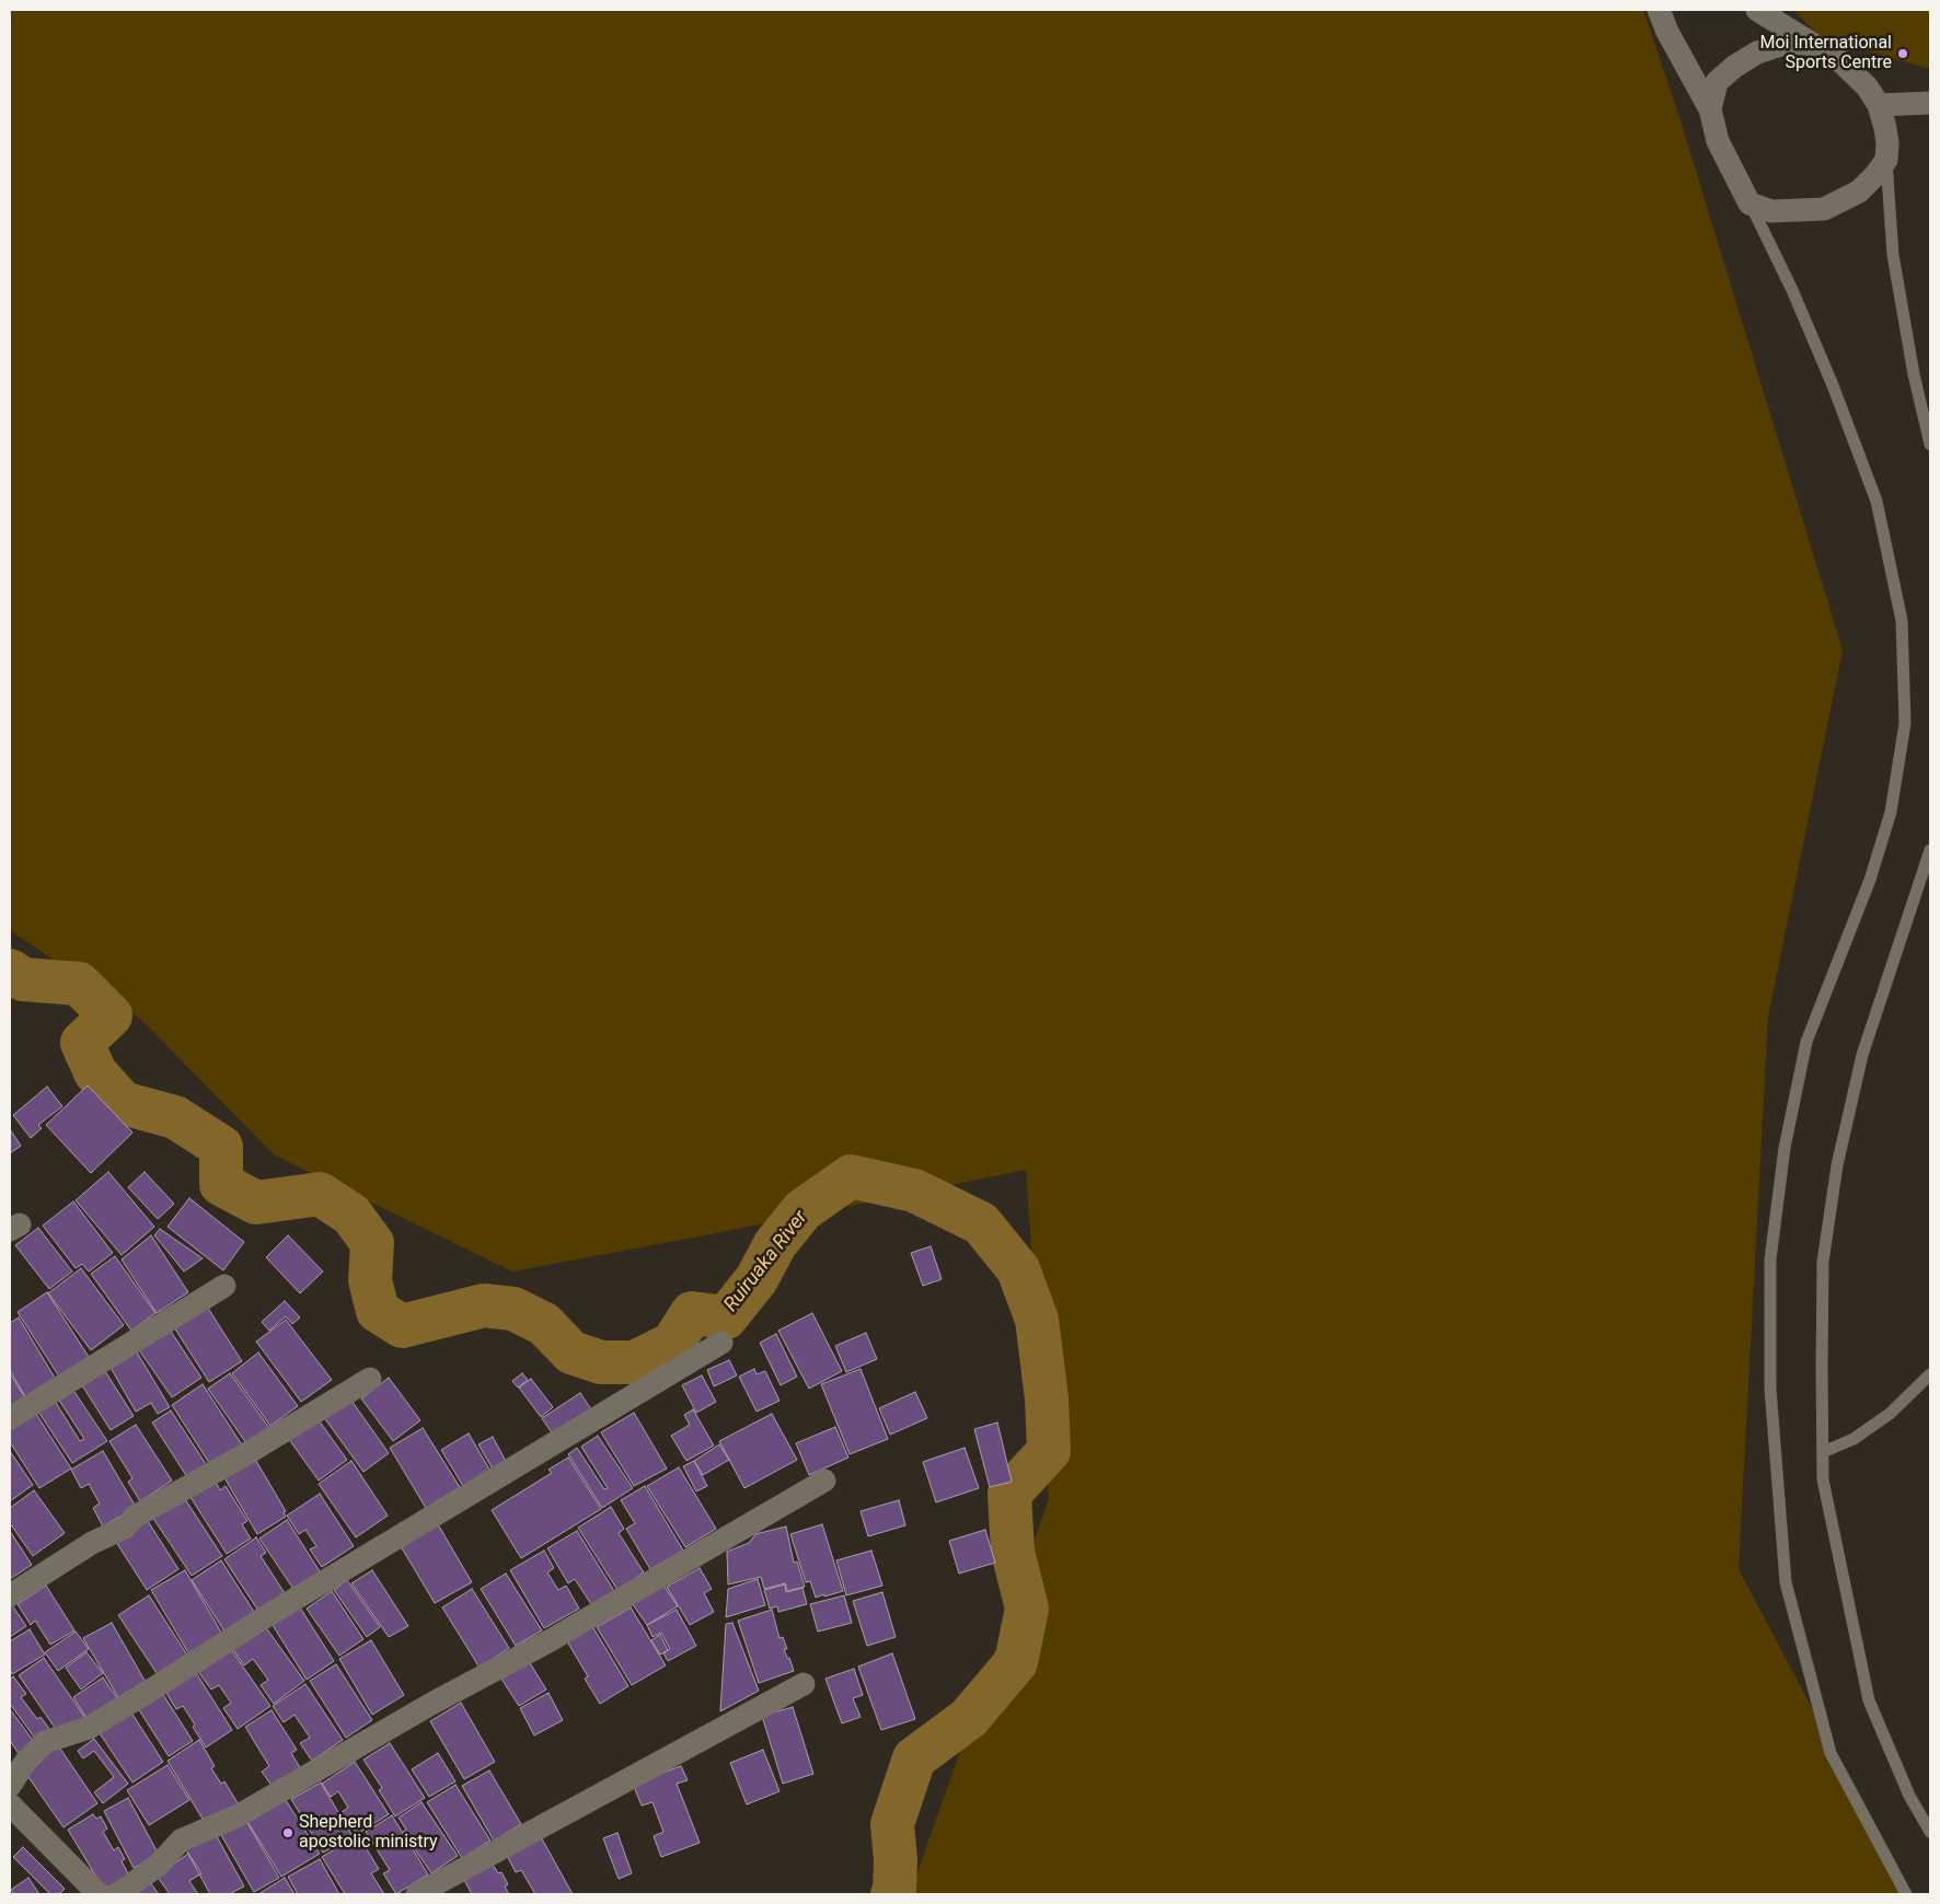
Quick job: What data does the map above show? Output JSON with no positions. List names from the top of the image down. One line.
{"water":["Ruiruaka River"],"places":["Moi International Sports Centre","Shepherd apostolic ministry"]}
